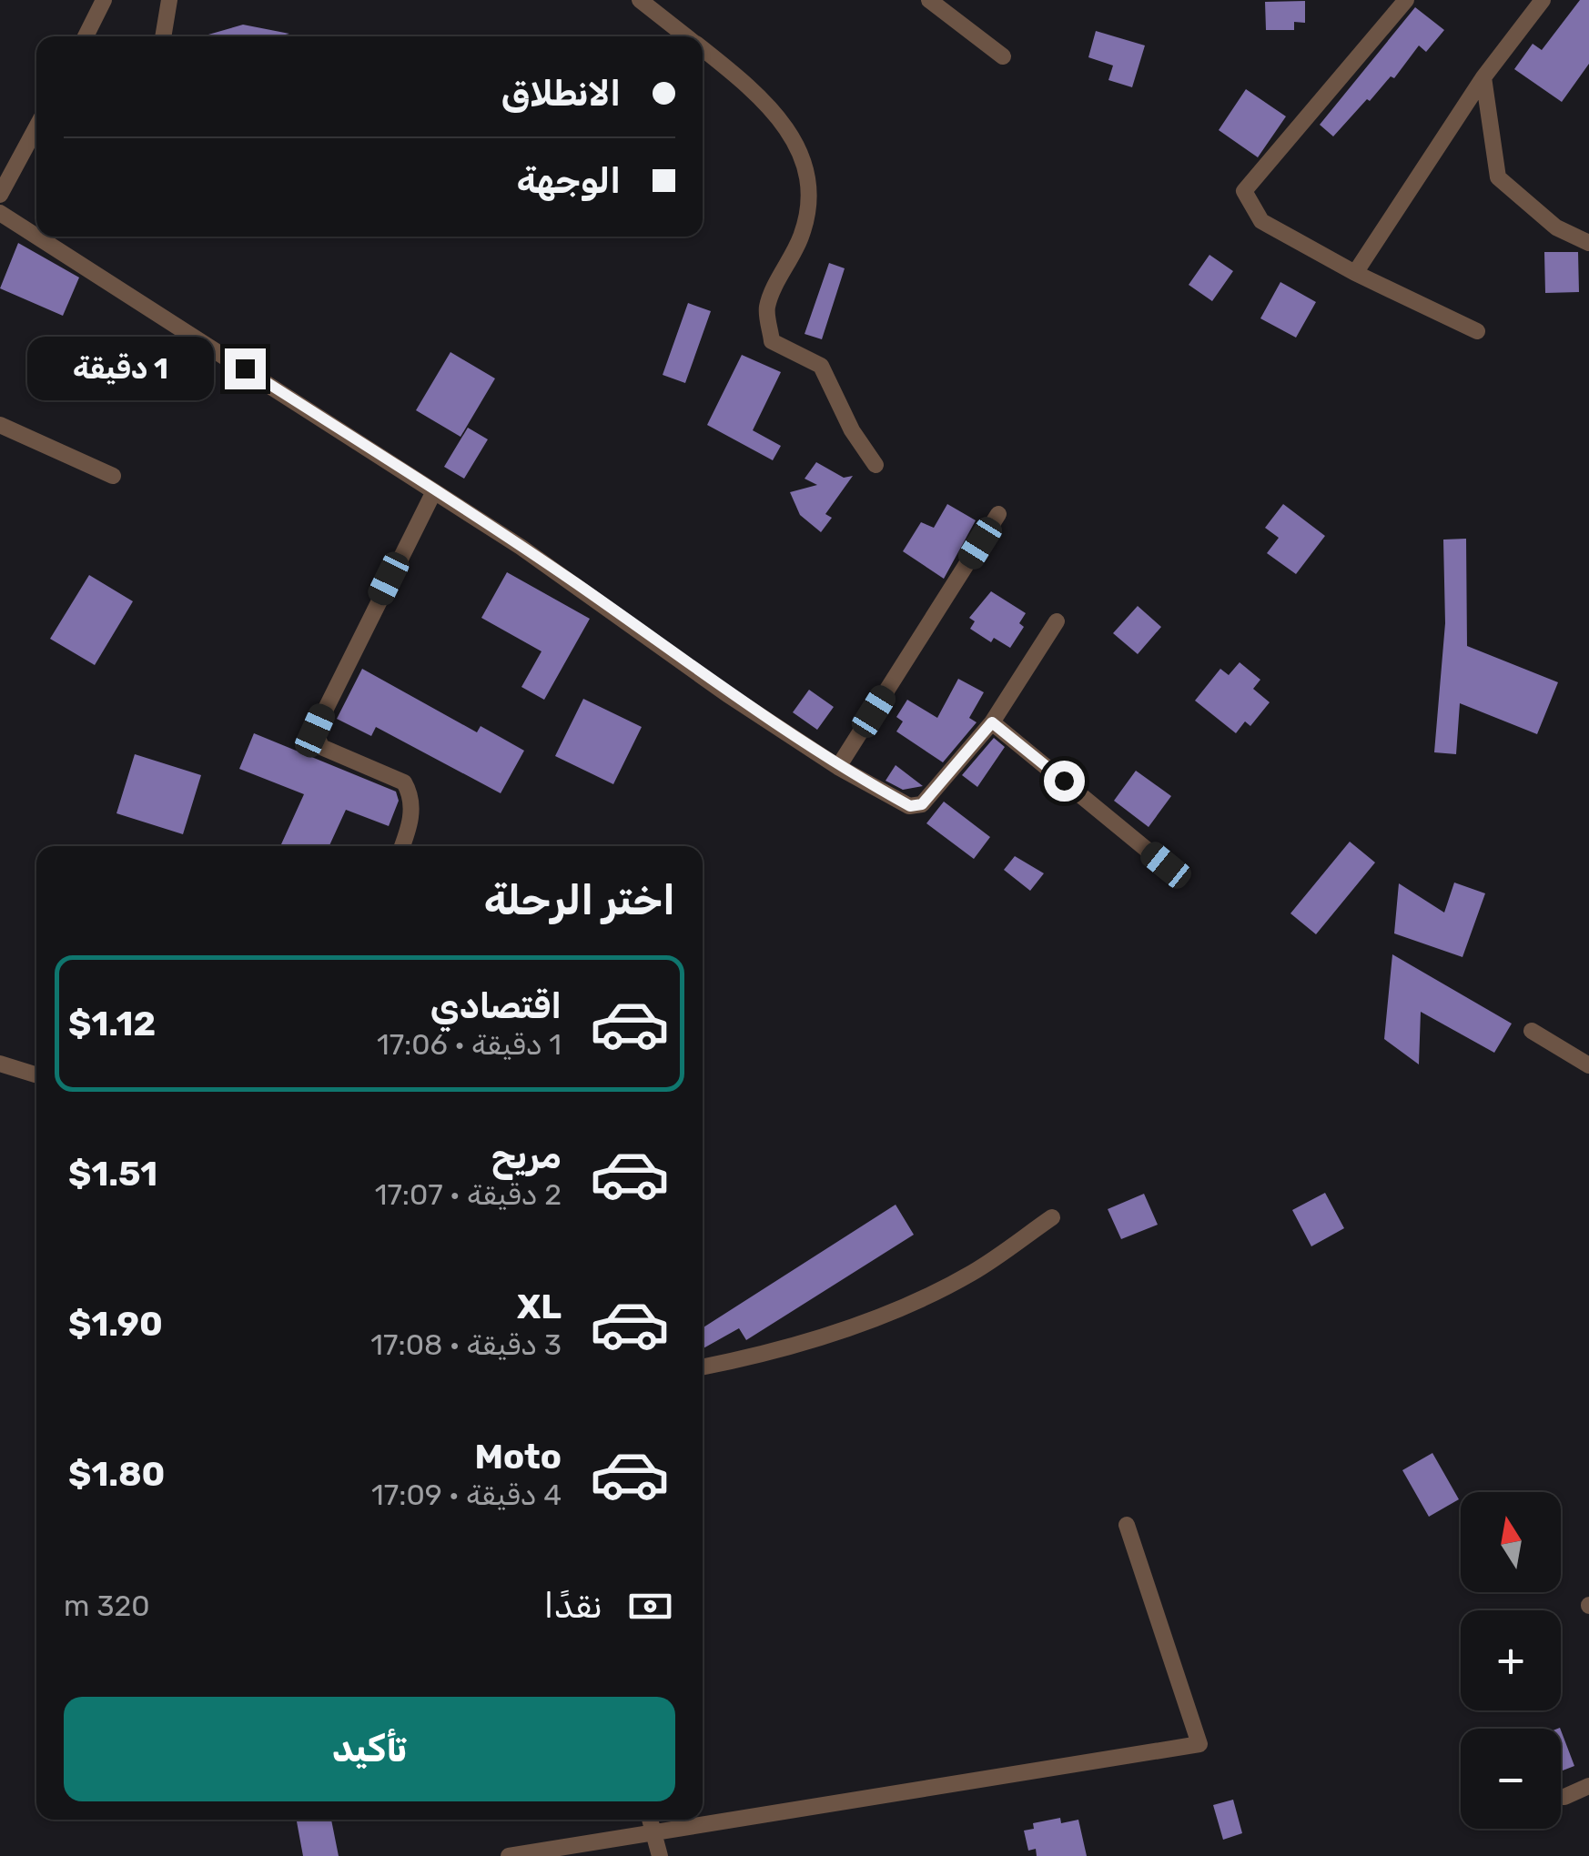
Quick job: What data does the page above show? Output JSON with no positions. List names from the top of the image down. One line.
{"north":"top","page":{"banner":["الانطلاق","الوجهة"],"bubble":"1 دقيقة","heading":"اختر الرحلة","list":[{"name":"اقتصادي","note":"1 دقيقة · 17:06","value":"$1.12"},{"name":"مريح","note":"2 دقيقة · 17:07","value":"$1.51"},{"name":"XL","note":"3 دقيقة · 17:08","value":"$1.90"},{"name":"Moto","note":"4 دقيقة · 17:09","value":"$1.80"}],"map_buttons":["+","−"],"pay":["نقدًا","320 m"],"buttons":"تأكيد"}}
